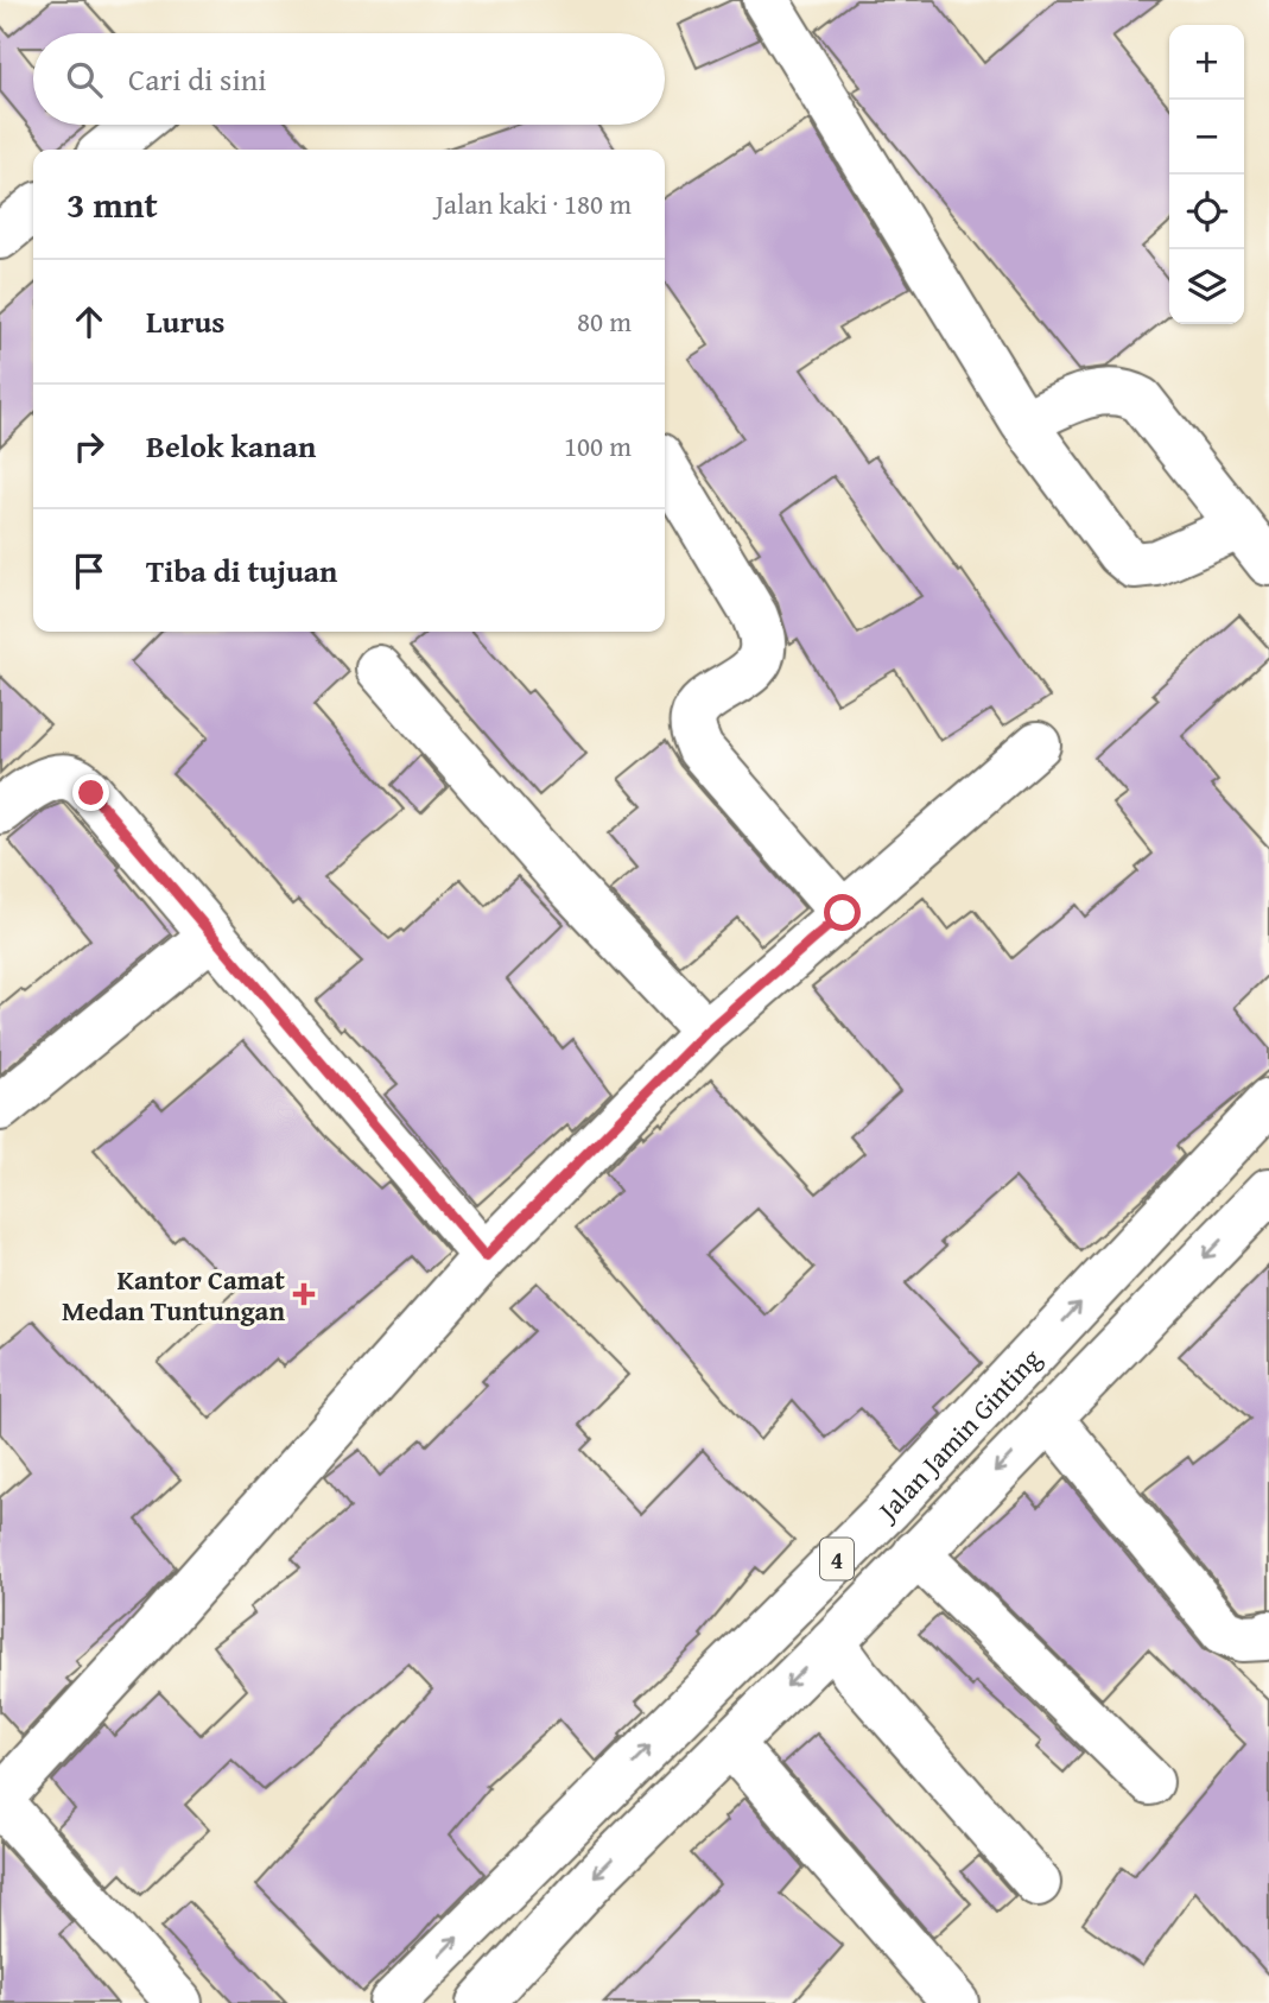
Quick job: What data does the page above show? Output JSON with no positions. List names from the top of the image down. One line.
{"streets":{"main road":["Jalan Jamin Ginting","4"]},"places":{"health":["Kantor Camat Medan Tuntungan"]},"page":{"map_buttons":["+","−"],"search":"Cari di sini","heading":["3 mnt","Jalan kaki · 180 m"],"list":[["Lurus","80 m"],["Belok kanan","100 m"],"Tiba di tujuan"]}}
